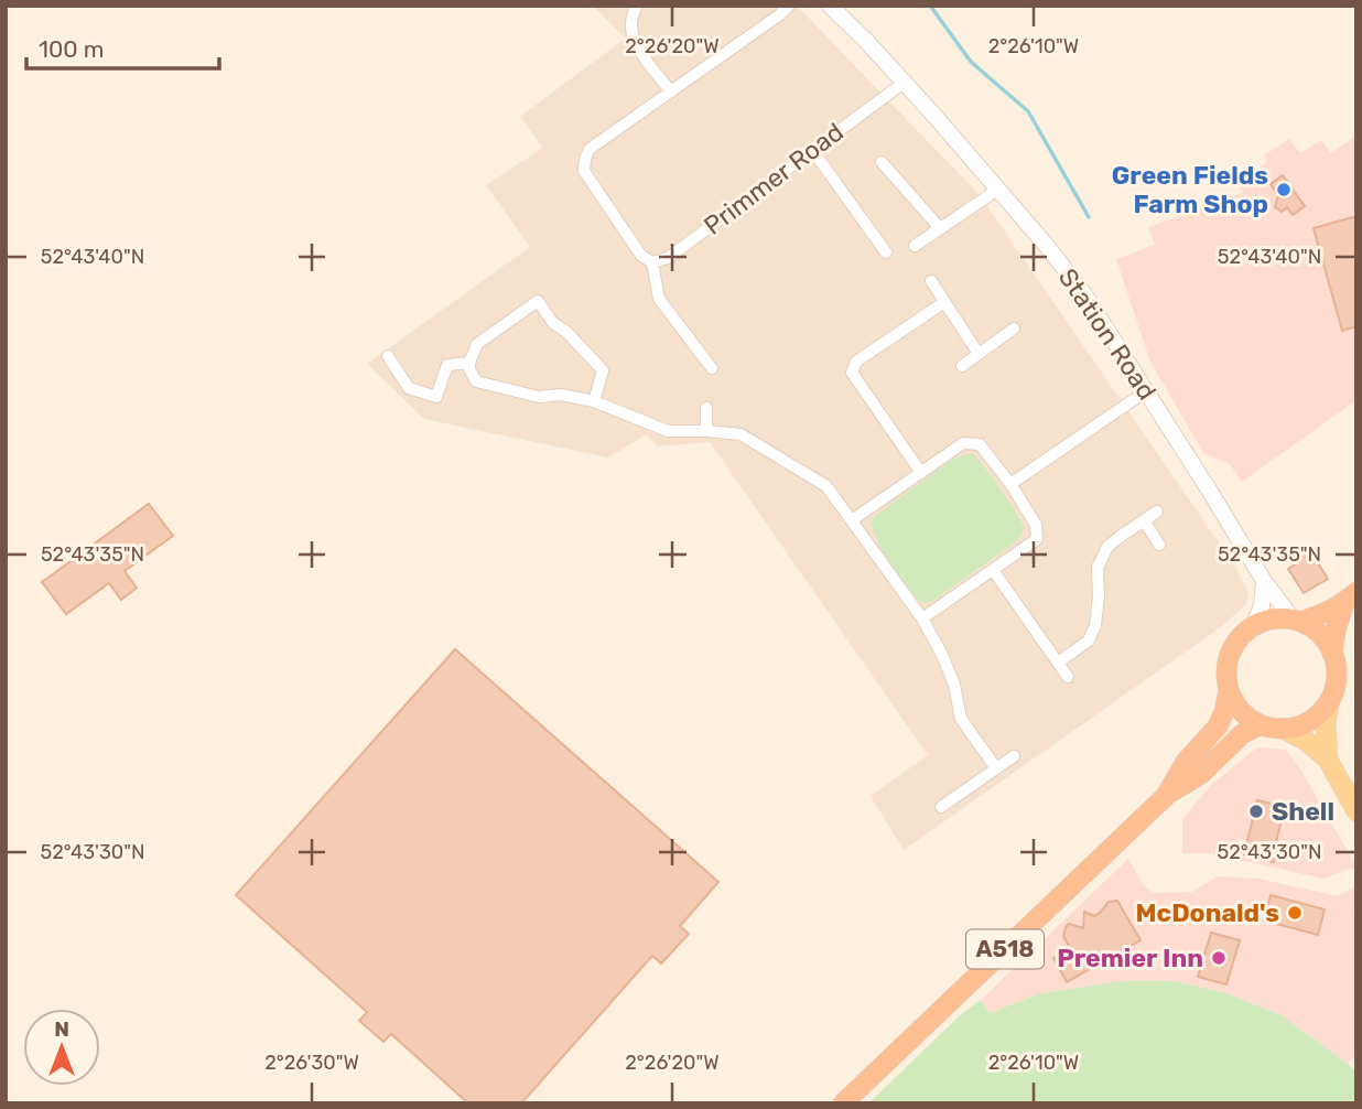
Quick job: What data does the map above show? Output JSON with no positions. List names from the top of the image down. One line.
{"streets":{"highway":["A518"],"street":["Primmer Road","Station Road"]},"crossings":[["Primmer Road","Station Road"],["Station Road","A518"]],"places":["Green Fields Farm Shop","Shell","McDonald's","Premier Inn"],"scale_bar":"100 m","north":"top","coordinates":["2°26'20\"W","2°26'10\"W","52°43'40\"N","52°43'35\"N","52°43'30\"N","2°26'30\"W"]}
